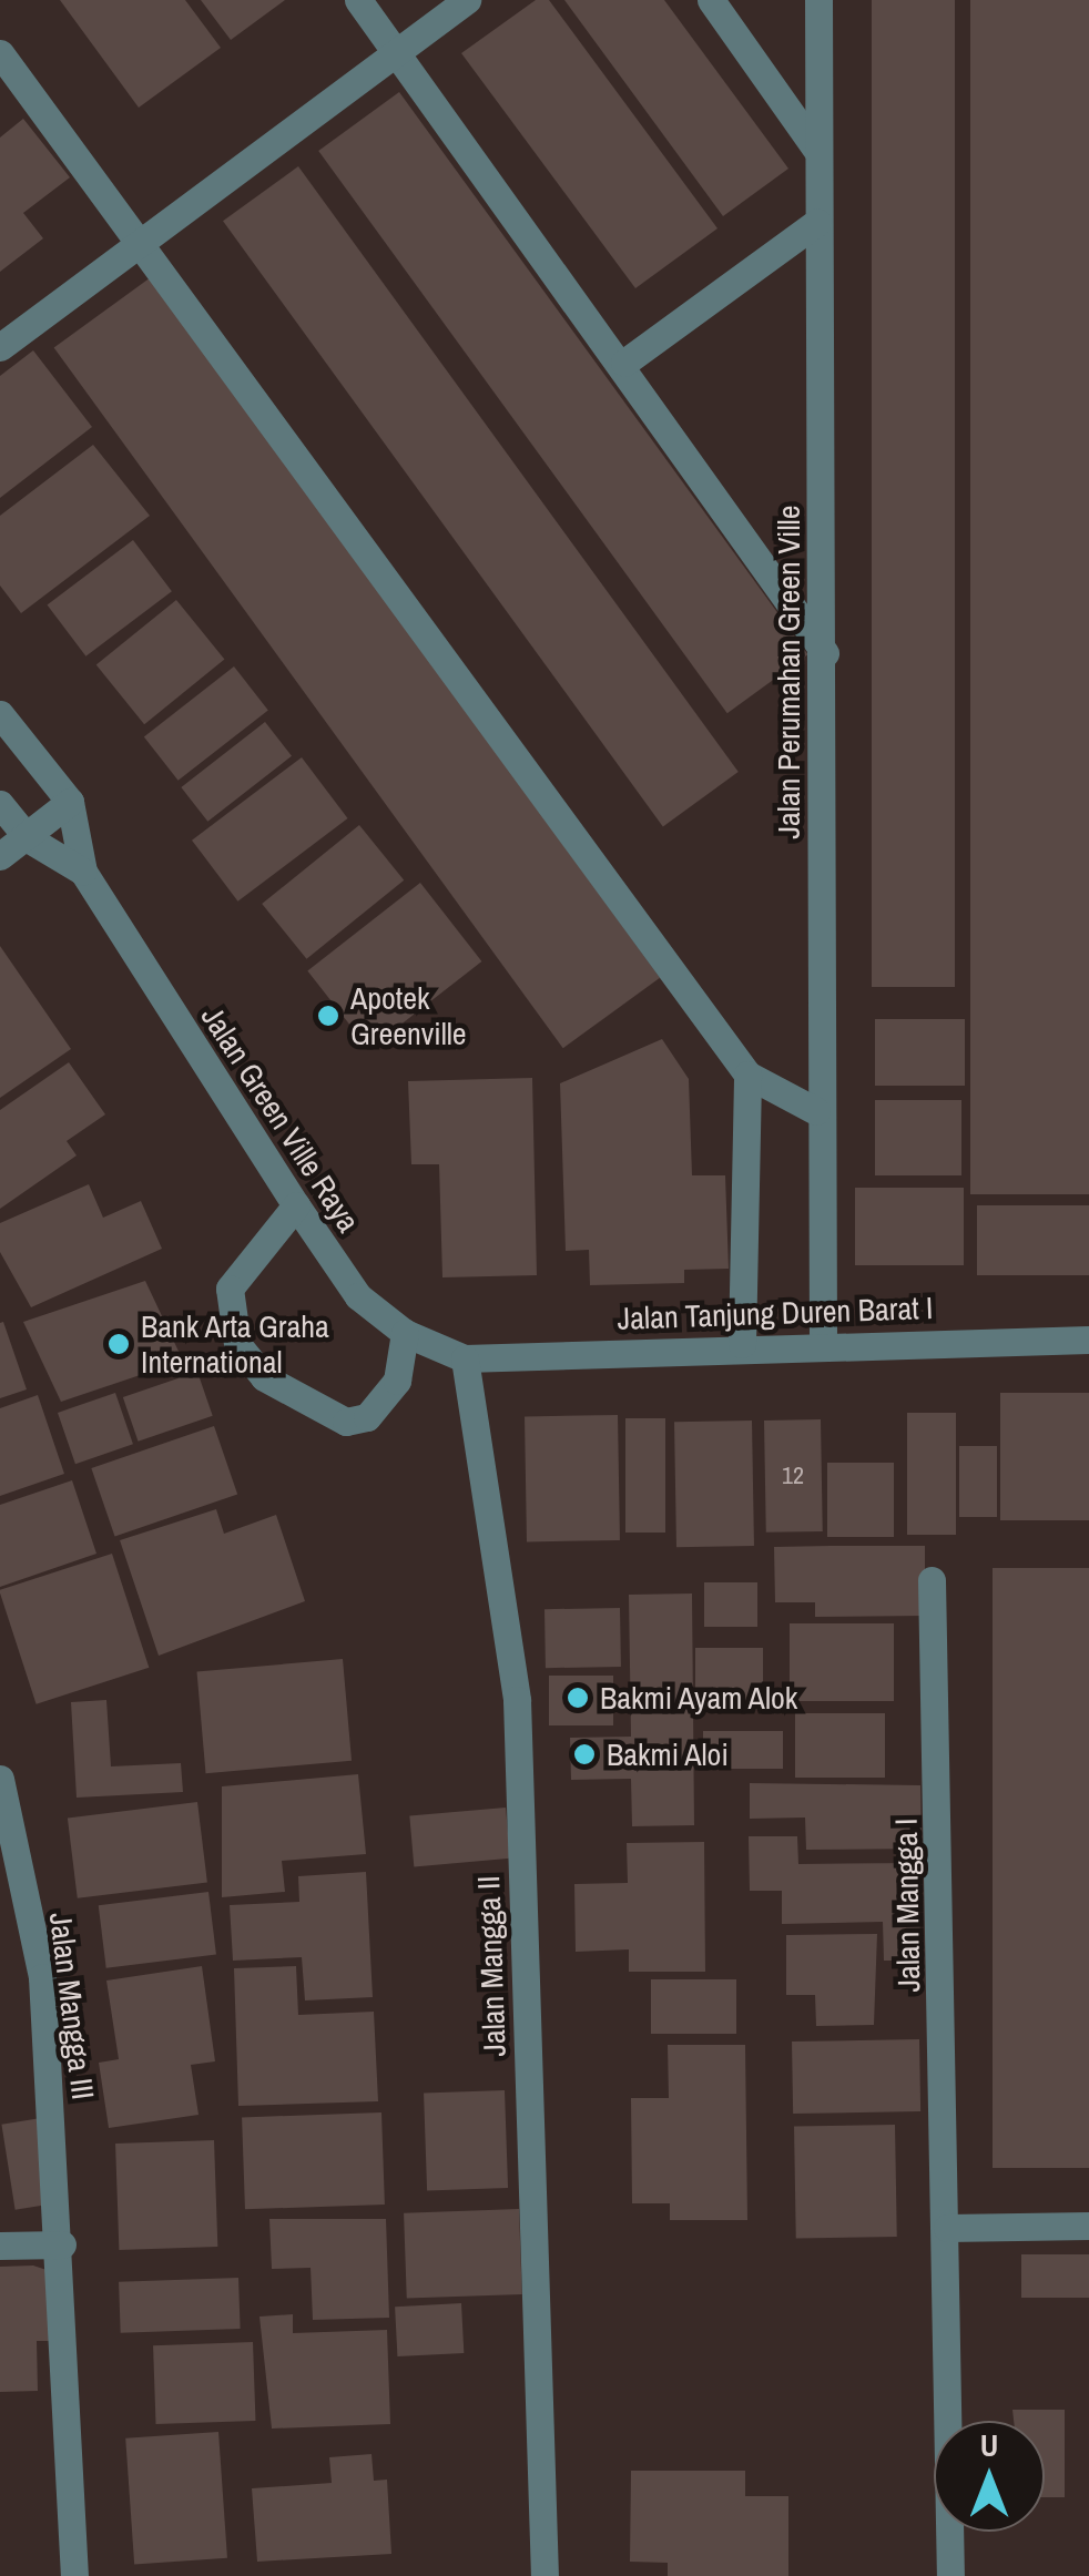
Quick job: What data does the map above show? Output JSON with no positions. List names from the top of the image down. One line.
{"streets":{"street":["Jalan Perumahan Green Ville","Jalan Green Ville Raya","Jalan Tanjung Duren Barat I","Jalan Mangga I","Jalan Mangga II","Jalan Mangga III"]},"crossings":[["Jalan Perumahan Green Ville","Jalan Tanjung Duren Barat I"],["Jalan Green Ville Raya","Jalan Tanjung Duren Barat I"],["Jalan Green Ville Raya","Jalan Mangga II"],["Jalan Tanjung Duren Barat I","Jalan Mangga II"]],"places":["Apotek Greenville","Bank Arta Graha International","Bakmi Ayam Alok","Bakmi Aloi"],"house_numbers":["12"],"north":"top"}
